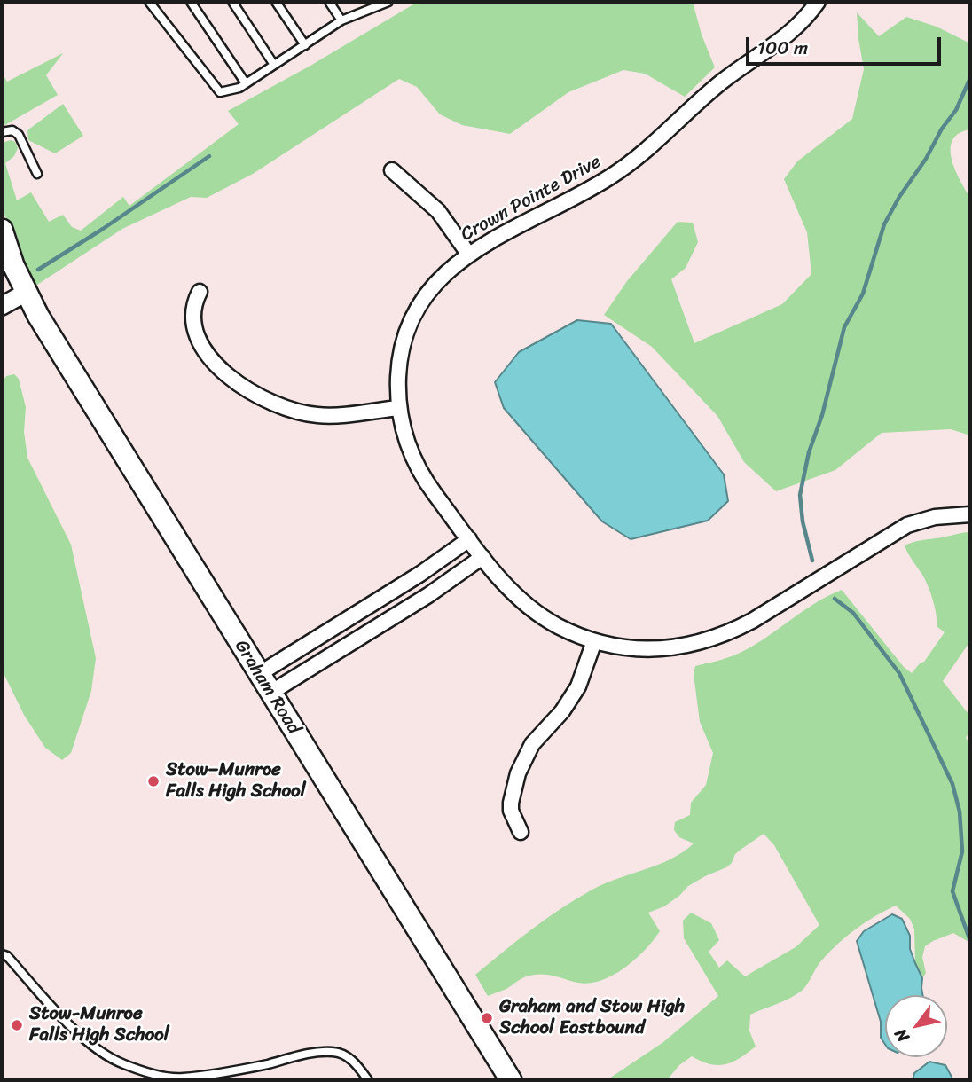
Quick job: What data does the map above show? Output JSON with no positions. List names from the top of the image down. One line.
{"streets":{"main road":["Graham Road"],"street":["Crown Pointe Drive"]},"places":["Stow–Munroe Falls High School","Graham and Stow High School Eastbound","Stow-Munroe Falls High School"],"scale_bar":"100 m","north":"bottom left"}
